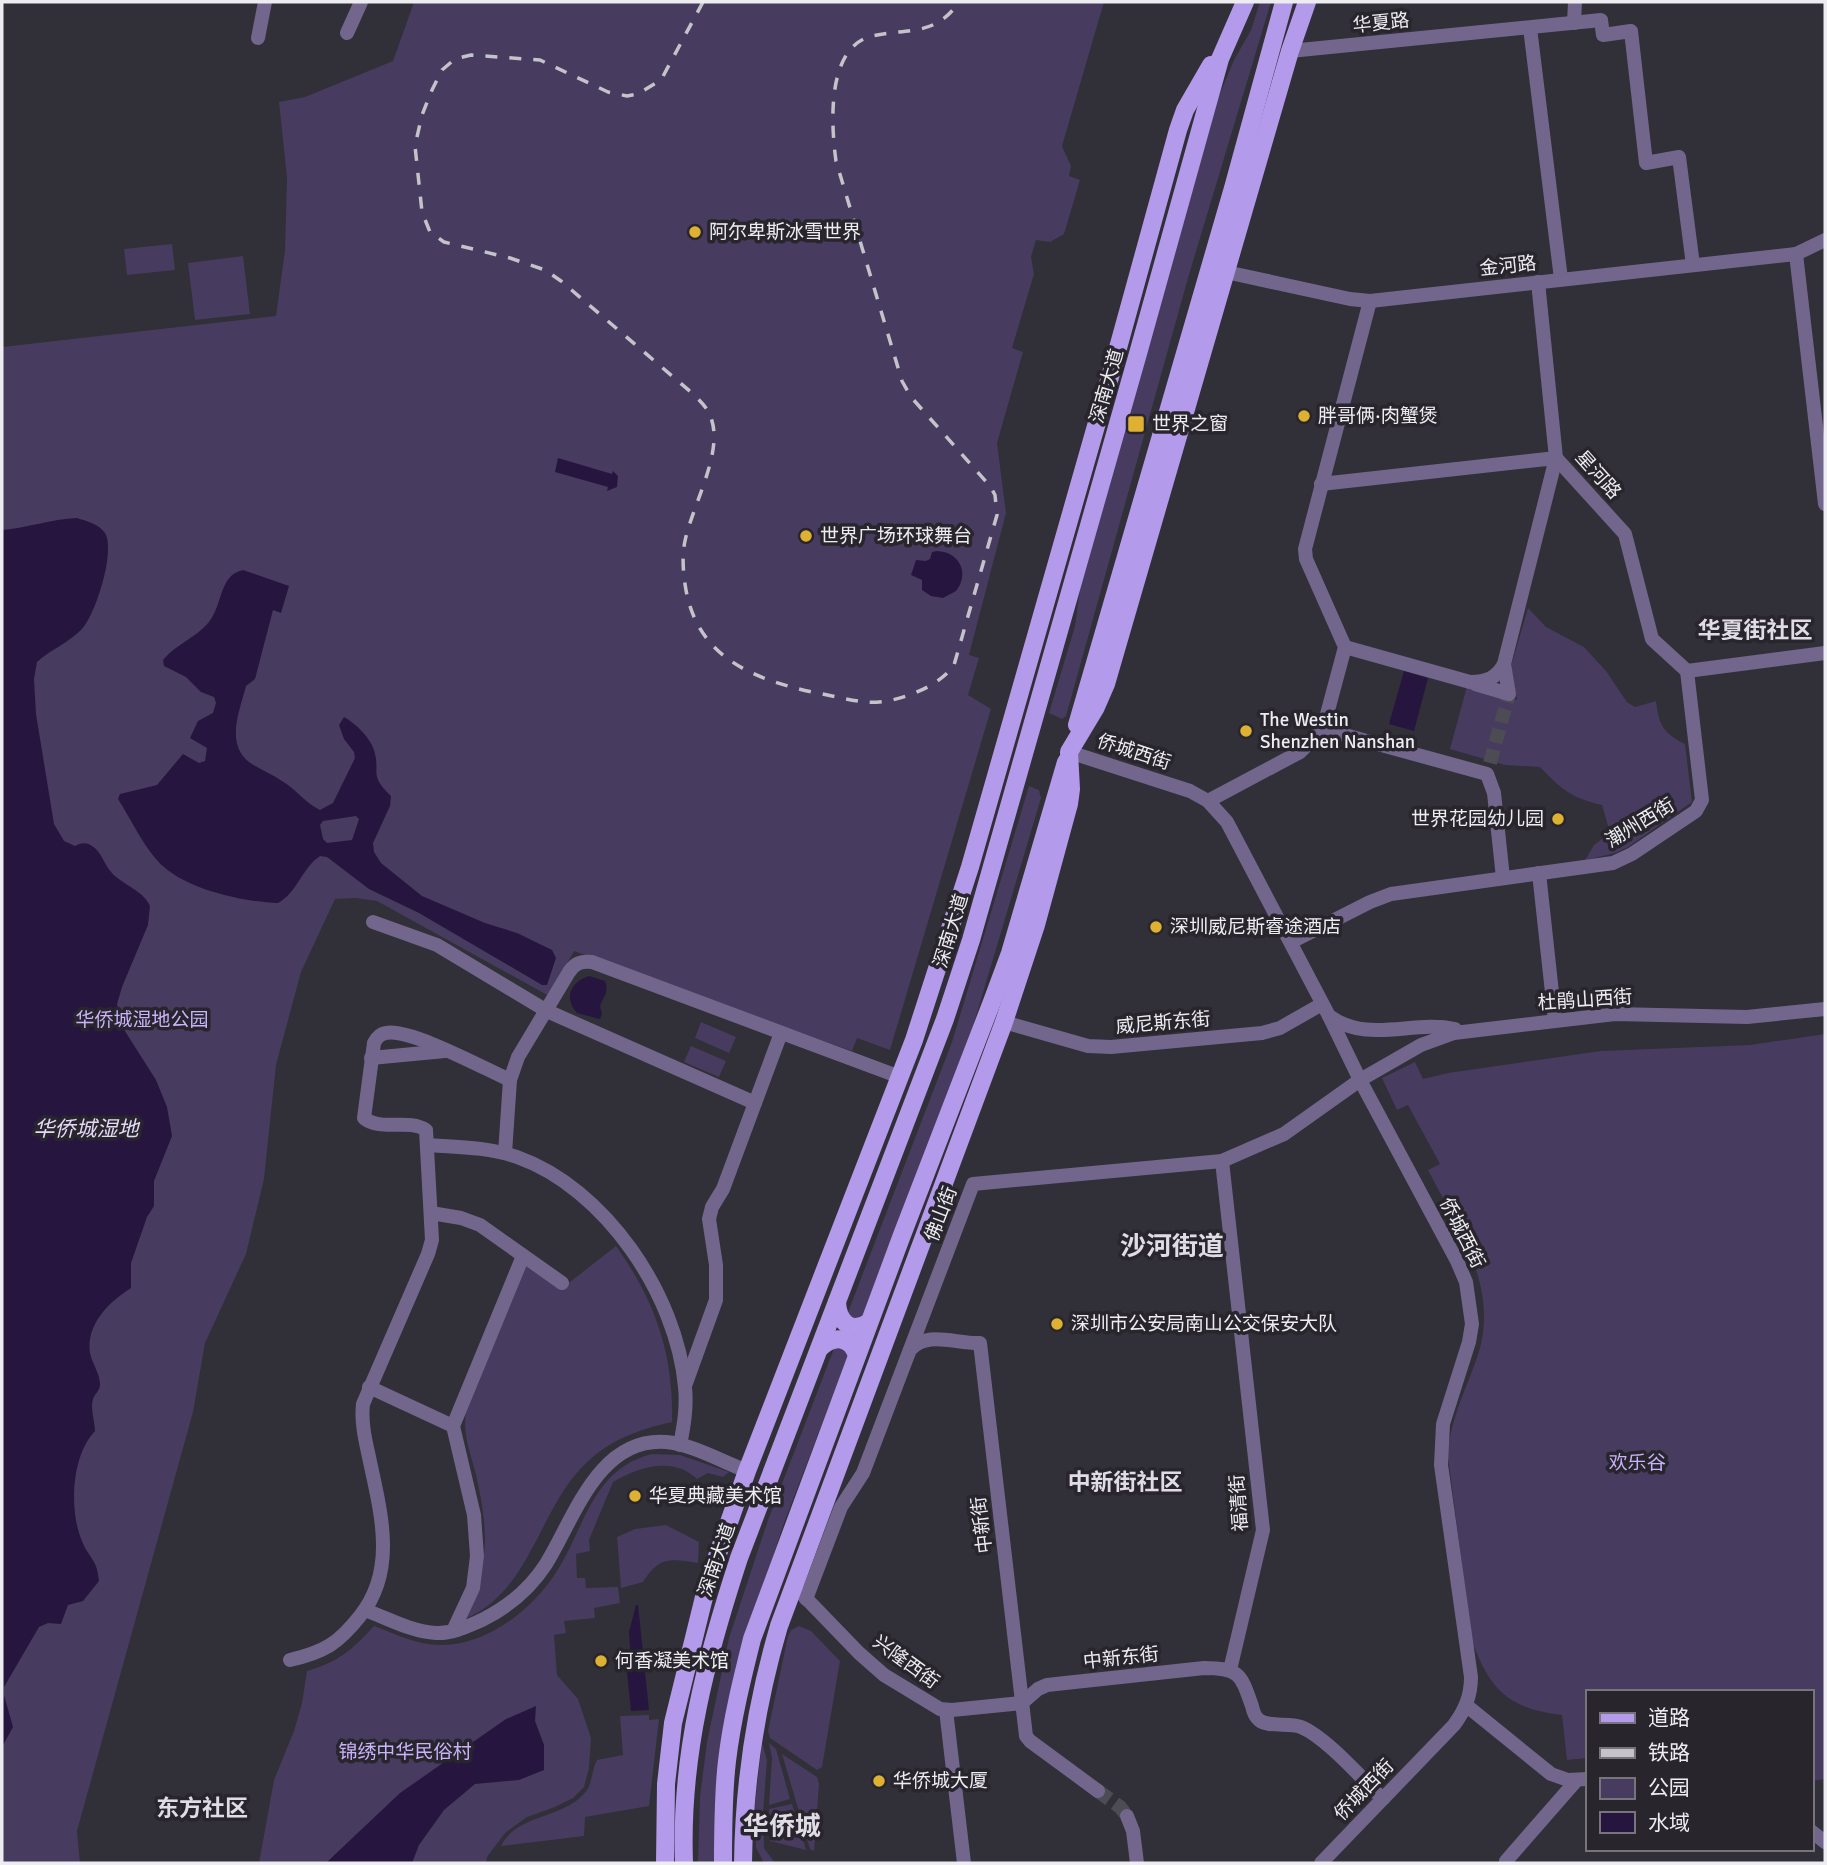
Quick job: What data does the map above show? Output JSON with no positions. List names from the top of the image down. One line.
{"streets":{"main road":["深南大道"],"street":["华夏路","金河路","星河路","侨城西街","潮州西街","杜鹃山西街","威尼斯东街","佛山街","福清街","中新街","中新东街","兴隆西街"]},"crossings":[["华夏路","金河路"],["金河路","星河路"],["星河路","潮州西街"],["侨城西街","潮州西街"],["侨城西街","杜鹃山西街"],["侨城西街","威尼斯东街"],["侨城西街","佛山街"],["杜鹃山西街","佛山街"],["佛山街","福清街"],["佛山街","兴隆西街"],["福清街","中新东街"],["中新街","中新东街"],["中新街","兴隆西街"],["中新东街","兴隆西街"]],"districts":["华夏街社区","沙河街道","中新街社区","东方社区","华侨城"],"water":["华侨城湿地"],"parks":["华侨城湿地公园","欢乐谷","锦绣中华民俗村"],"places":{"other":["阿尔卑斯冰雪世界","胖哥俩·肉蟹煲","世界广场环球舞台","The Westin Shenzhen Nanshan","世界花园幼儿园","深圳威尼斯睿途酒店","深圳市公安局南山公交保安大队","华夏典藏美术馆","何香凝美术馆","华侨城大厦"],"transit":["世界之窗"]},"legend":["道路","铁路","公园","水域"]}
